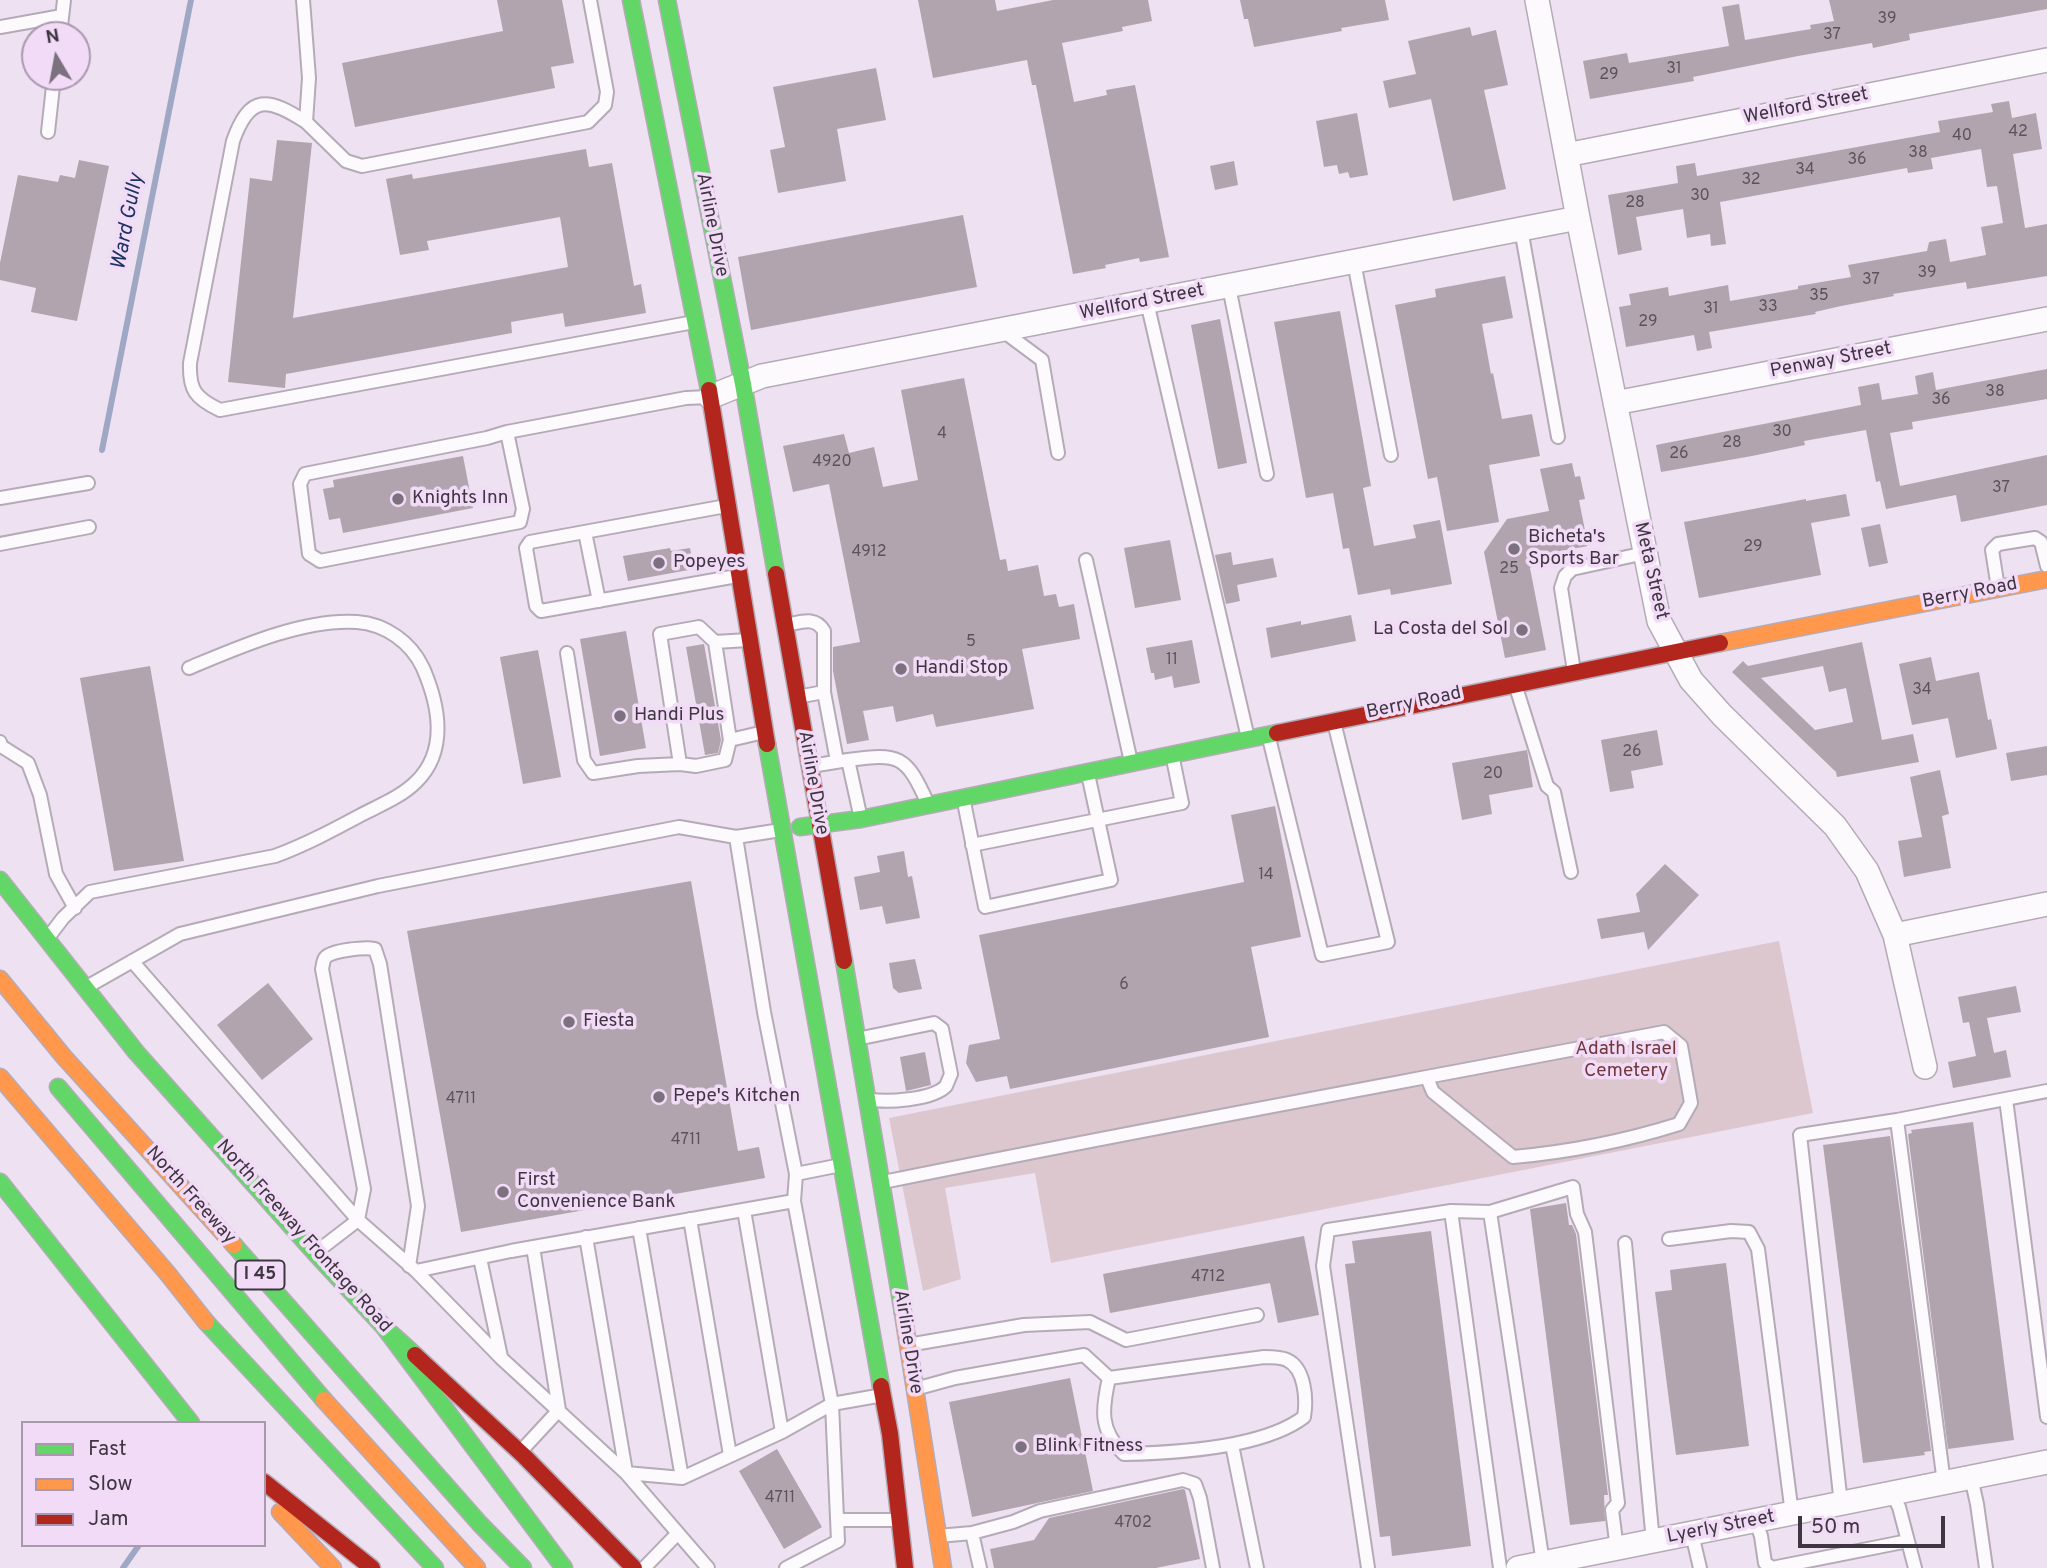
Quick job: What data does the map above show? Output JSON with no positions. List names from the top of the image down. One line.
{"streets":{"main road":["Airline Drive","Berry Road","North Freeway","North Freeway Frontage Road","I 45"],"street":["Wellford Street","Penway Street","Meta Street","Lyerly Street"]},"crossings":[["Wellford Street","Airline Drive"],["Wellford Street","Meta Street"],["Airline Drive","Berry Road"],["Penway Street","Meta Street"],["Meta Street","Berry Road"]],"water":["Ward Gully"],"parks":["Adath Israel Cemetery"],"places":["Knights Inn","Bicheta's Sports Bar","Popeyes","La Costa del Sol","Handi Stop","Handi Plus","Fiesta","Pepe's Kitchen","First Convenience Bank","Blink Fitness"],"house_numbers":["39","37","31","29","42","40","38","36","34","32","30","28","39","37","35","33","31","29","38","36","30","4","28","26","4920","37","29","4912","25","5","11","34","26","20","14","6","4711","4711","4712","4711","4702"],"legend":["Fast","Slow","Jam"],"scale_bar":"50 m","north":"top"}
